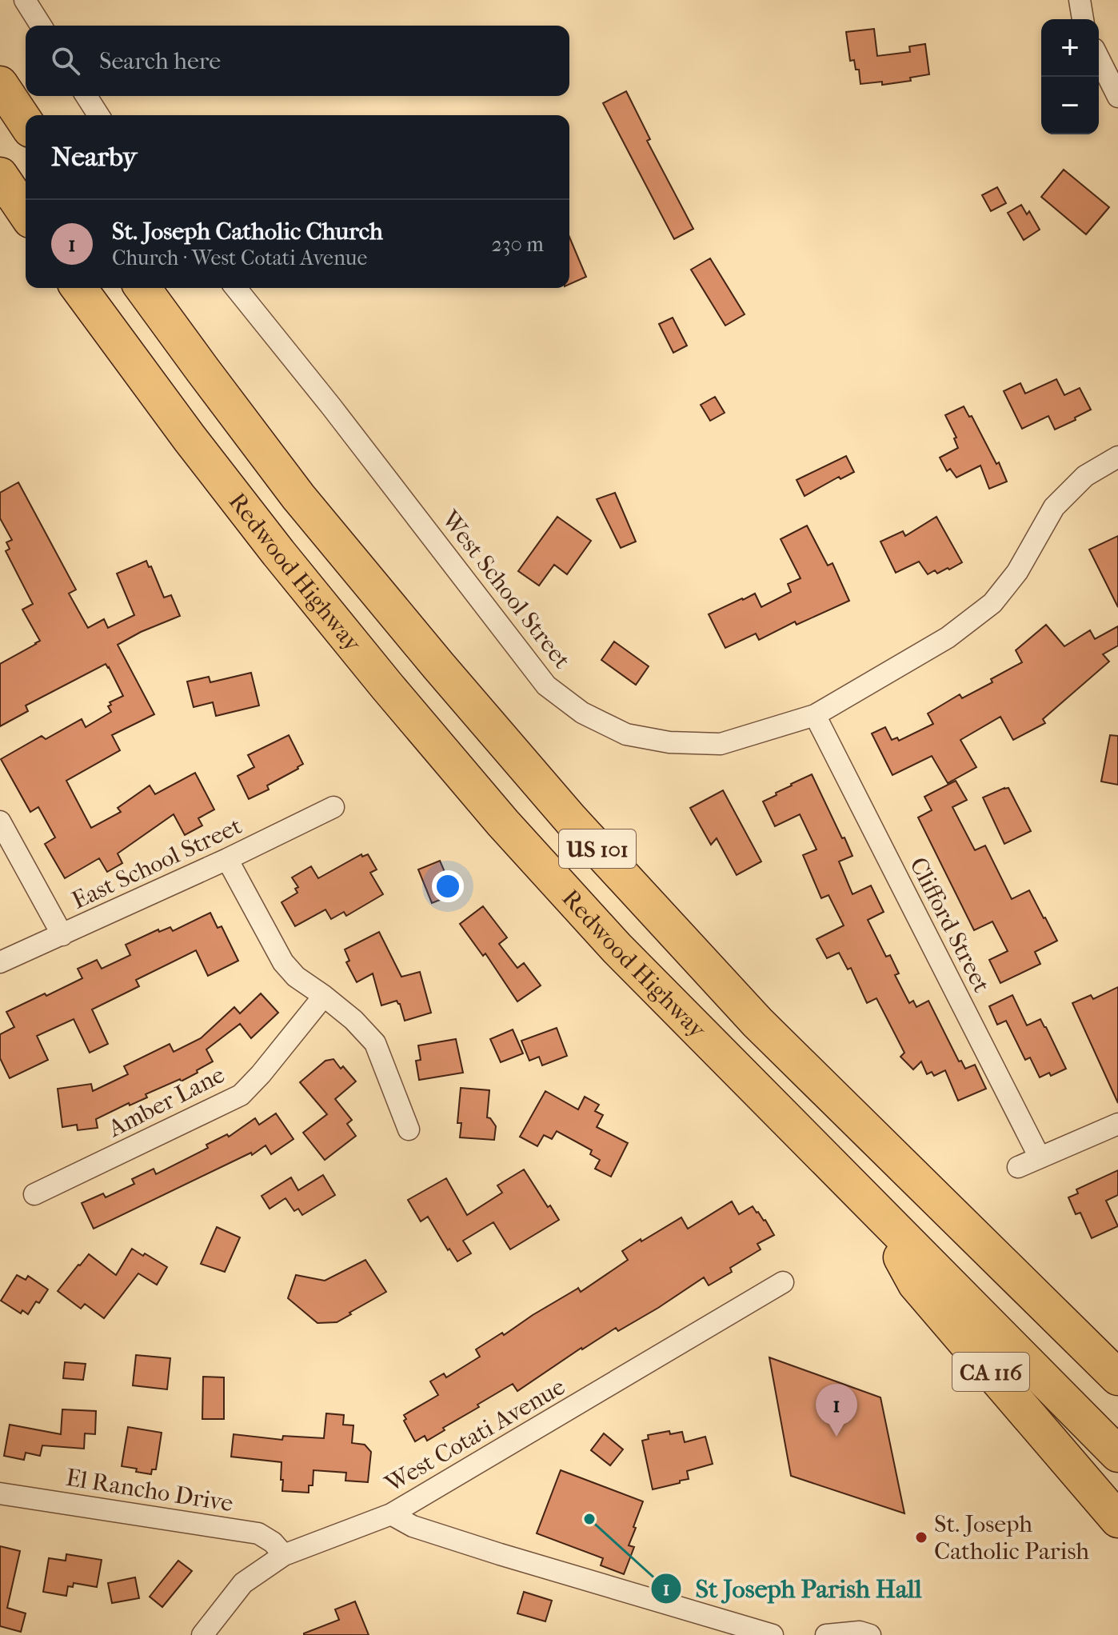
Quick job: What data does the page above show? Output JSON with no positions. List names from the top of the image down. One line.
{"streets":{"highway":["Redwood Highway","US 101","CA 116"],"street":["West School Street","East School Street","Clifford Street","Amber Lane","West Cotati Avenue","El Rancho Drive"]},"crossings":[["Redwood Highway","CA 116"],["West School Street","Clifford Street"],["West Cotati Avenue","El Rancho Drive"]],"places":["St Joseph Parish Hall","St. Joseph Catholic Parish"],"page":{"map_buttons":["+","−"],"search":"Search here","heading":"Nearby","list":[{"mark":"1","name":"St. Joseph Catholic Church","note":"Church · West Cotati Avenue","value":"230 m"}],"pins":"1"}}
